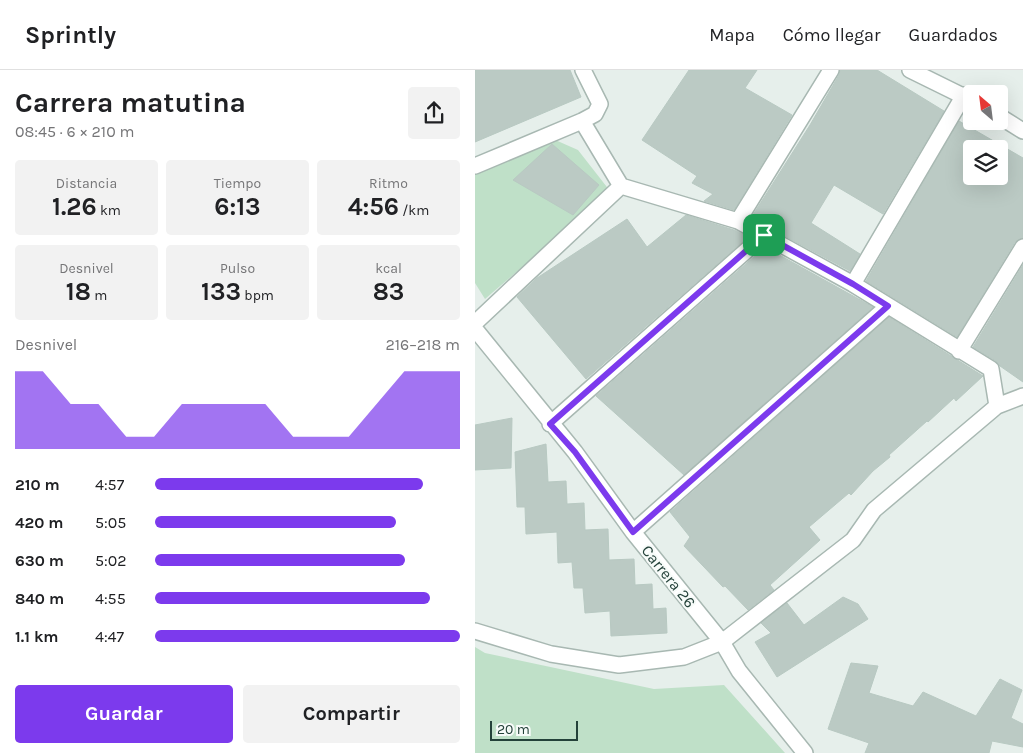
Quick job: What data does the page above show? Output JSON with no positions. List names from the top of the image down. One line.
{"streets":{"street":["Carrera 26"]},"scale_bar":"20 m","north":"top left","page":{"header":"Sprintly","nav":["Mapa","Cómo llegar","Guardados"],"heading":["Carrera matutina","08:45 · 6 × 210 m"],"stats":[["Distancia","1.26 km"],["Tiempo","6:13"],["Ritmo","4:56 /km"],["Desnivel","18 m"],["Pulso","133 bpm"],["kcal","83"]],"chart":["Desnivel","216–218 m"],"list":[{"name":"210 m","note":"4:57"},{"name":"420 m","note":"5:05"},{"name":"630 m","note":"5:02"},{"name":"840 m","note":"4:55"},{"name":"1.1 km","note":"4:47"}],"buttons":["Guardar","Compartir"],"scale":"20 m"}}
